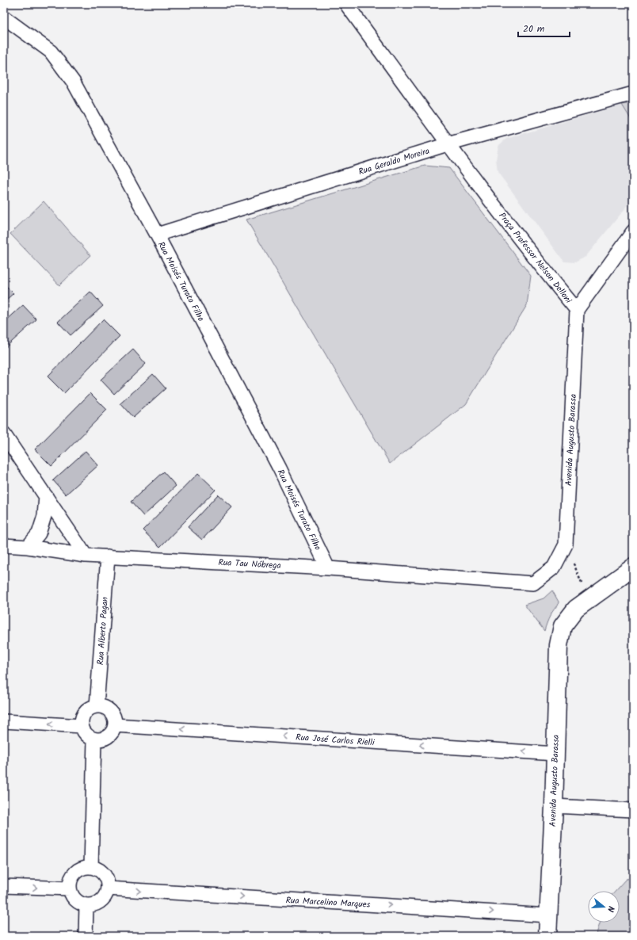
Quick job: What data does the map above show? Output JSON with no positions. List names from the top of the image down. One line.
{"streets":{"street":["Rua Geraldo Moreira","Praça Professor Nelson Delloni","Rua Moisés Turato Filho","Avenida Augusto Barassa","Rua Tau Nóbrega","Rua Alberto Pagan","Rua José Carlos Rielli","Rua Marcelino Marques"]},"crossings":[["Rua Geraldo Moreira","Praça Professor Nelson Delloni"],["Rua Geraldo Moreira","Rua Moisés Turato Filho"],["Praça Professor Nelson Delloni","Avenida Augusto Barassa"],["Rua Moisés Turato Filho","Rua Tau Nóbrega"],["Avenida Augusto Barassa","Rua Tau Nóbrega"],["Avenida Augusto Barassa","Rua José Carlos Rielli"],["Avenida Augusto Barassa","Rua Marcelino Marques"],["Rua Tau Nóbrega","Rua Alberto Pagan"],["Rua Alberto Pagan","Rua José Carlos Rielli"]],"one_way":["Rua José Carlos Rielli","Rua Marcelino Marques"],"scale_bar":"20 m","north":"right"}
